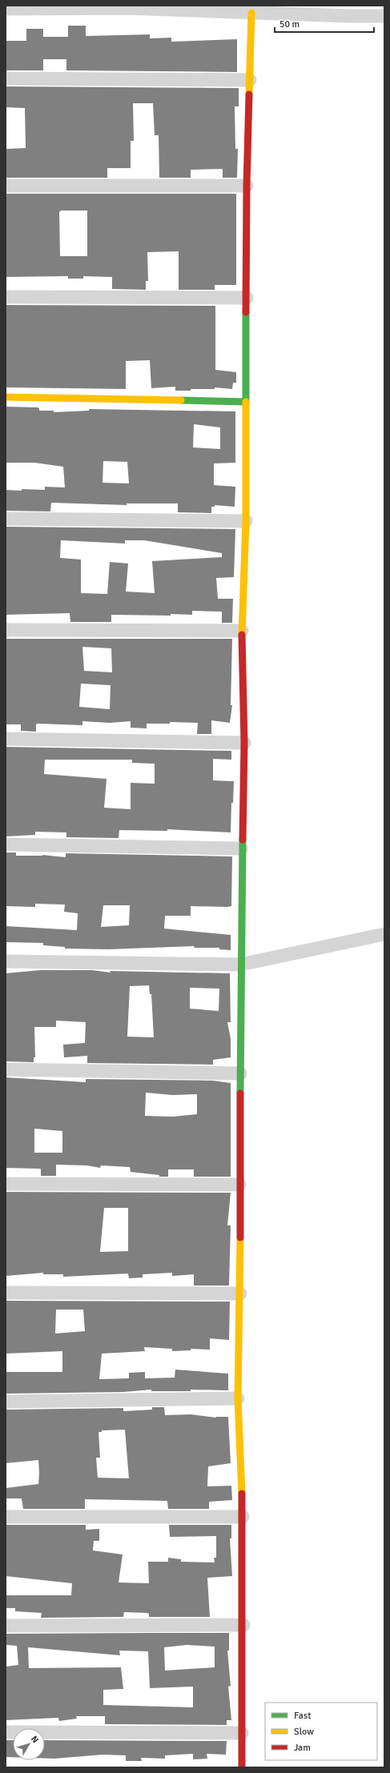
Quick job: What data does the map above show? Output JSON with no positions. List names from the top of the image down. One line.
{"legend":["Fast","Slow","Jam"],"scale_bar":"50 m","north":"top right"}
